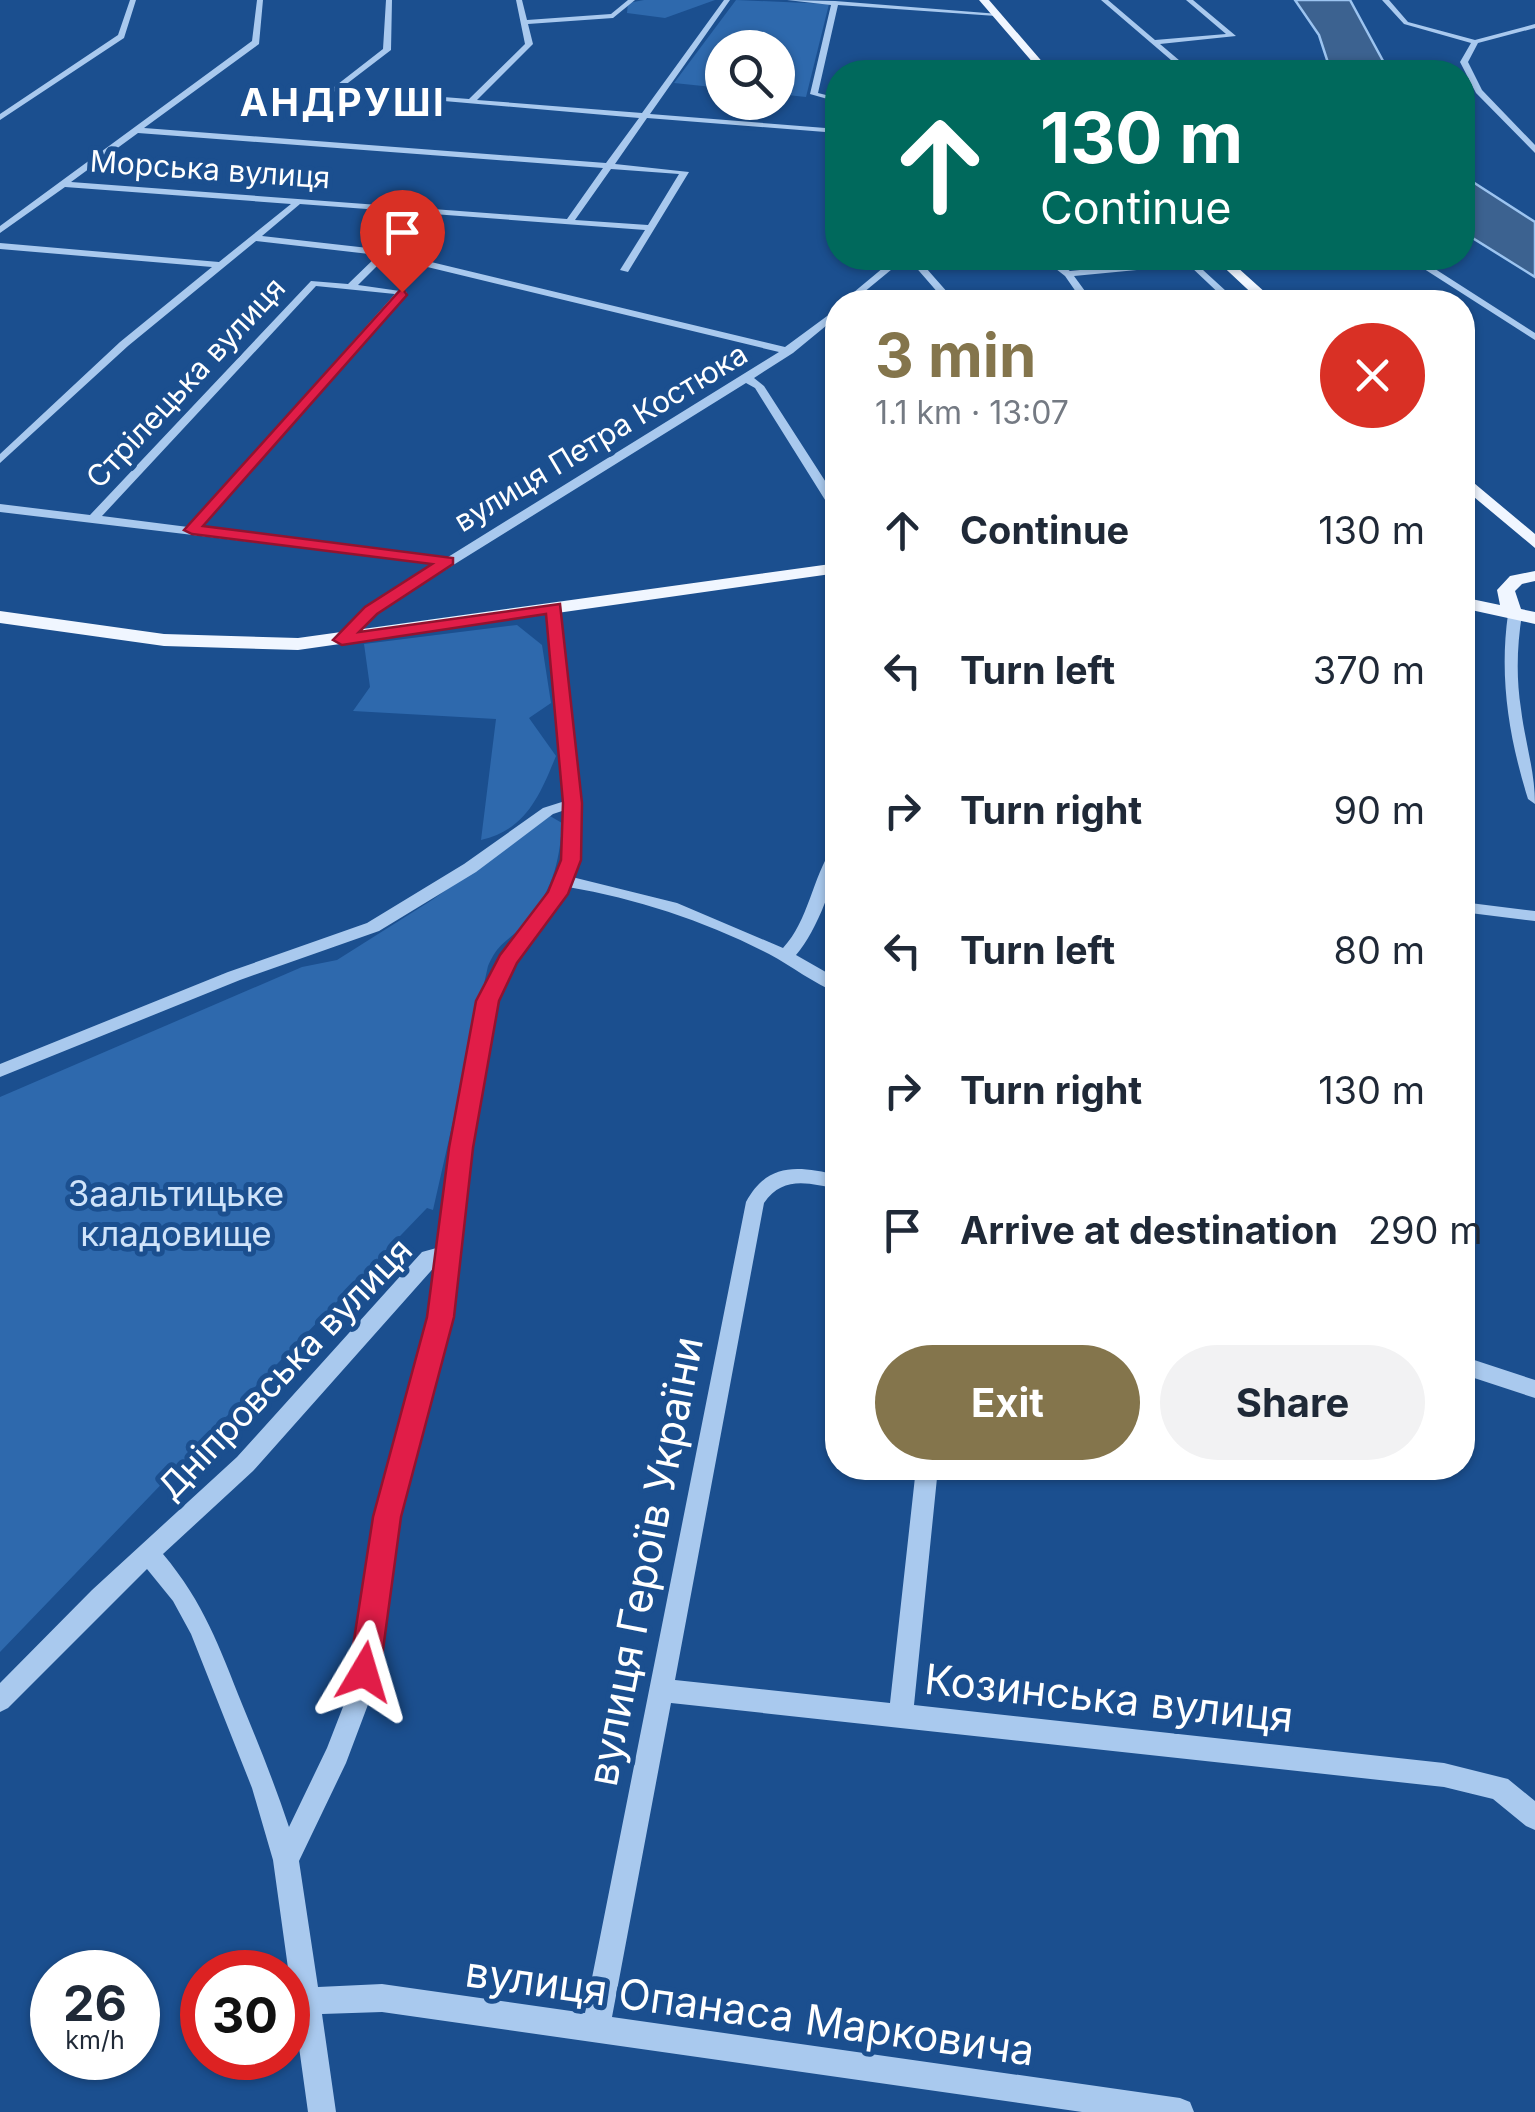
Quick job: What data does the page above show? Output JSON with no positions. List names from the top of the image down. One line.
{"streets":{"street":["Морська вулиця","Стрілецька вулиця","вулиця Петра Костюка","Дніпровська вулиця","вулиця Героїв України","Козинська вулиця","вулиця Опанаса Марковича"]},"crossings":[["вулиця Героїв України","Козинська вулиця"],["вулиця Героїв України","вулиця Опанаса Марковича"]],"districts":["АНДРУШІ"],"parks":["Заальтицьке кладовище"],"page":{"turn":["130 m","Continue"],"heading":["3 min","1.1 km · 13:07"],"list":[{"name":"Continue","value":"130 m"},{"name":"Turn left","value":"370 m"},{"name":"Turn right","value":"90 m"},{"name":"Turn left","value":"80 m"},{"name":"Turn right","value":"130 m"},{"name":"Arrive at destination","value":"290 m"}],"buttons":["Exit","Share"],"speed":"26 km/h","limit":"30"}}
